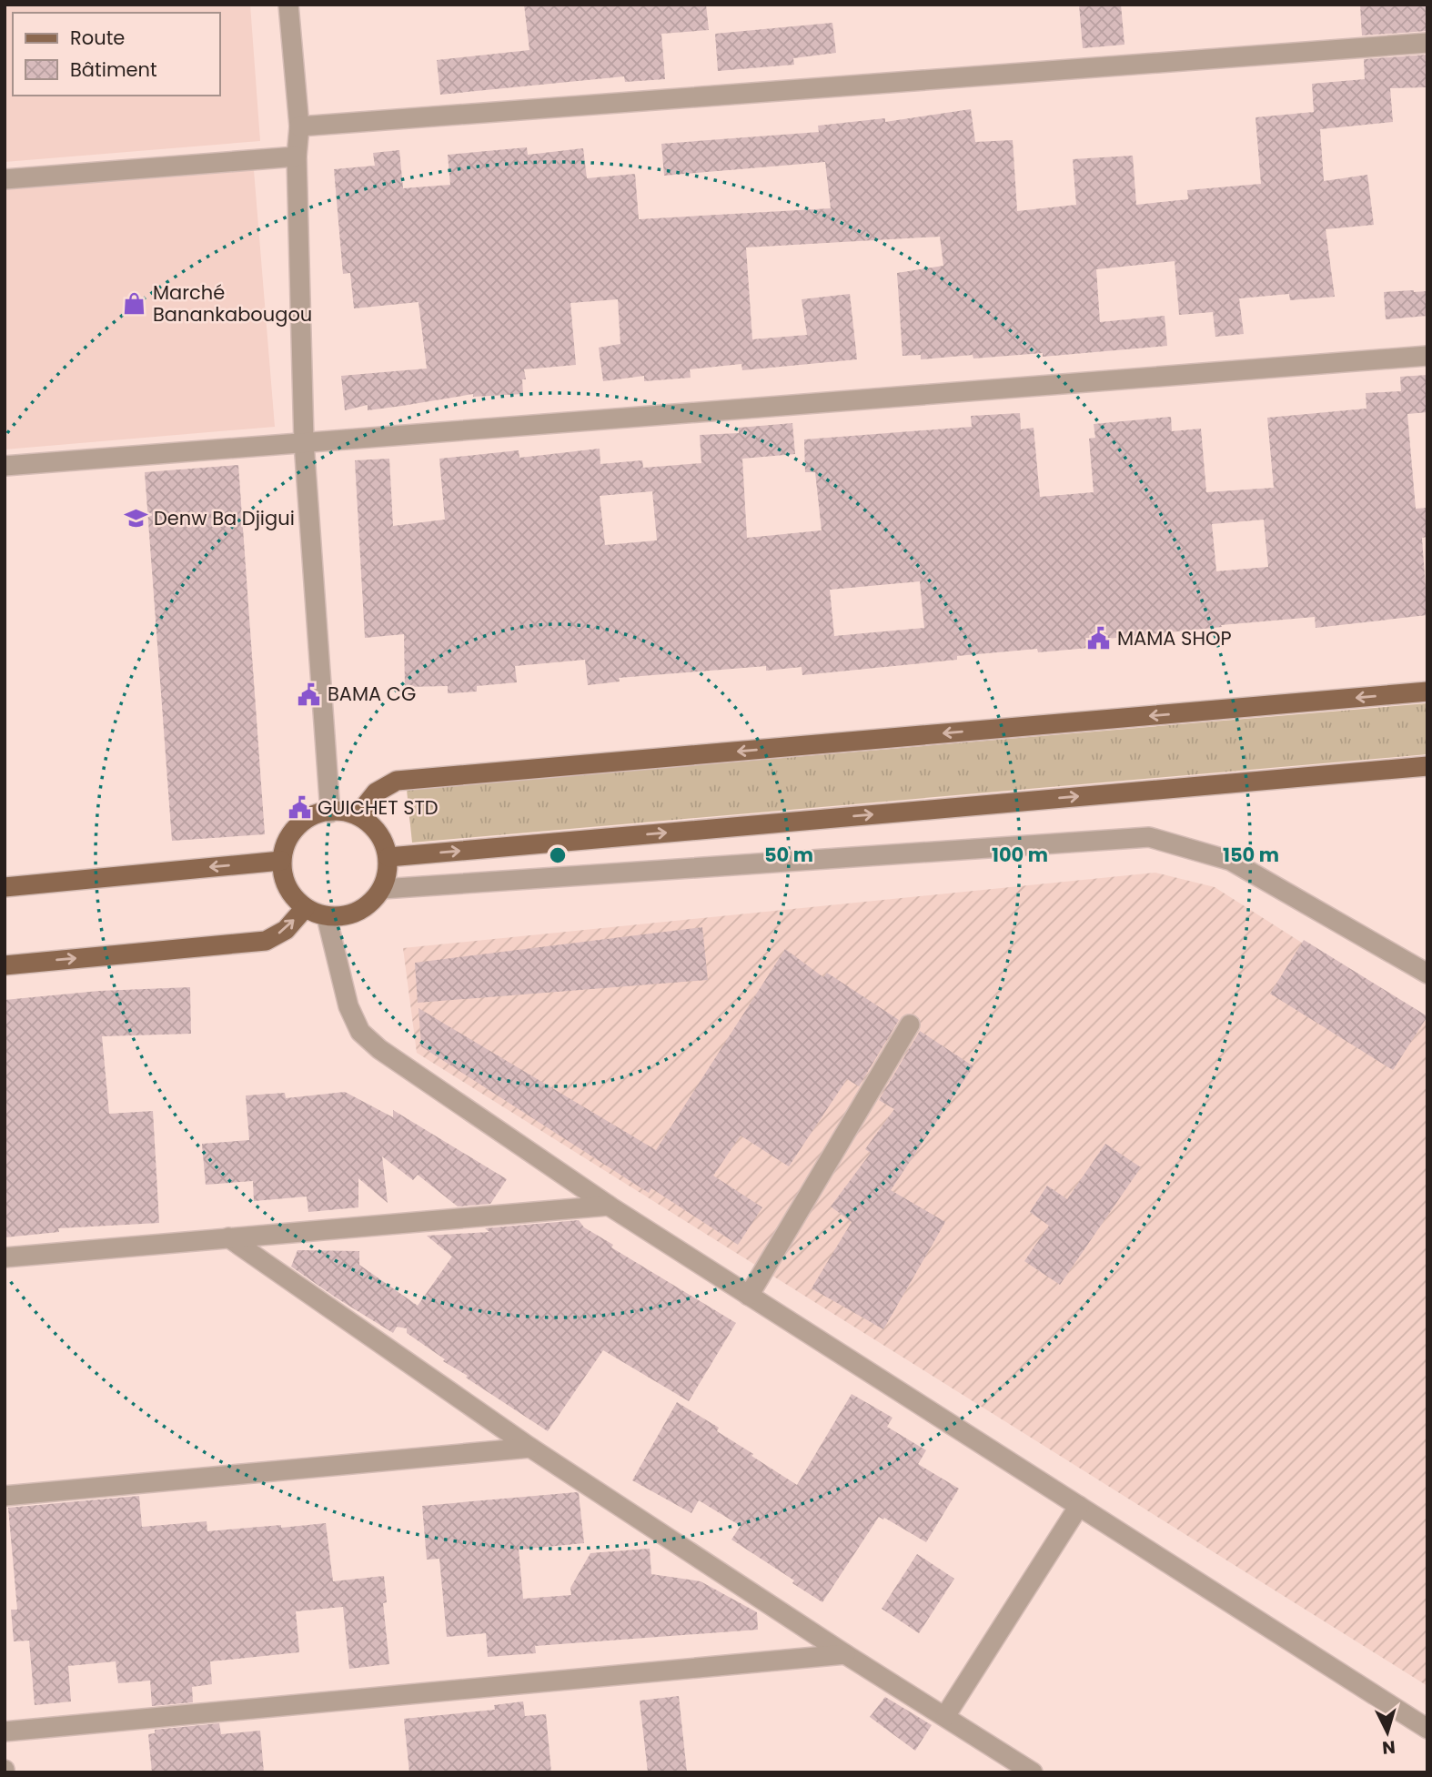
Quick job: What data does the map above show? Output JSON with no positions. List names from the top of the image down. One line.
{"places":{"shop":["Marché Banankabougou"],"school or university":["Denw Ba Djigui"],"public building":["MAMA SHOP","BAMA CG","GUICHET STD"]},"legend":["Route","Bâtiment"],"north":"bottom","rings":["50 m","100 m","150 m"]}
